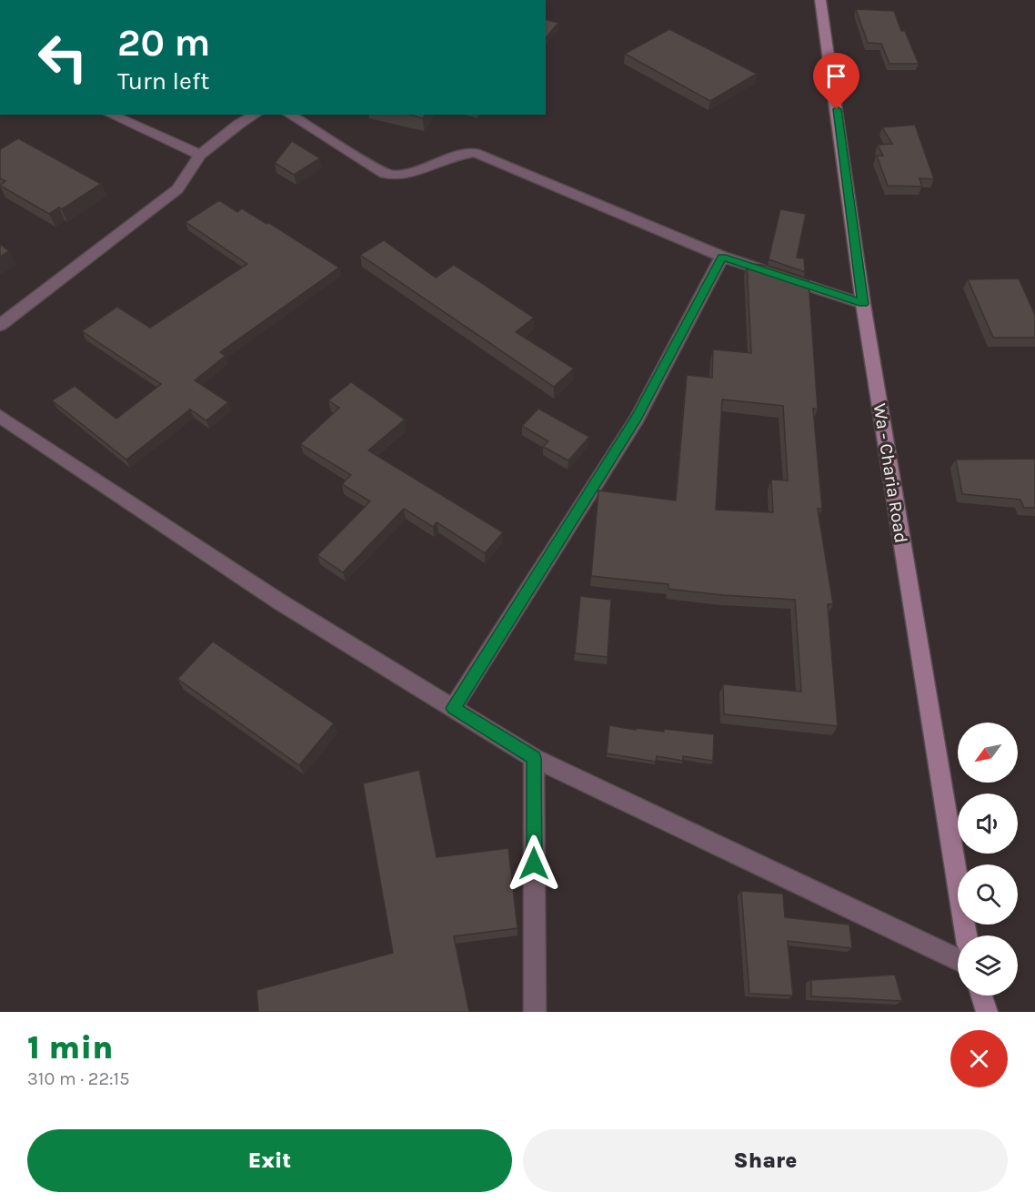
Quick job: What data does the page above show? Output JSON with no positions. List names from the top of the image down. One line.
{"streets":{"street":["Wa - Charia Road"]},"north":"bottom left","page":{"turn":["20 m","Turn left"],"heading":["1 min","310 m · 22:15"],"buttons":["Exit","Share"]}}
